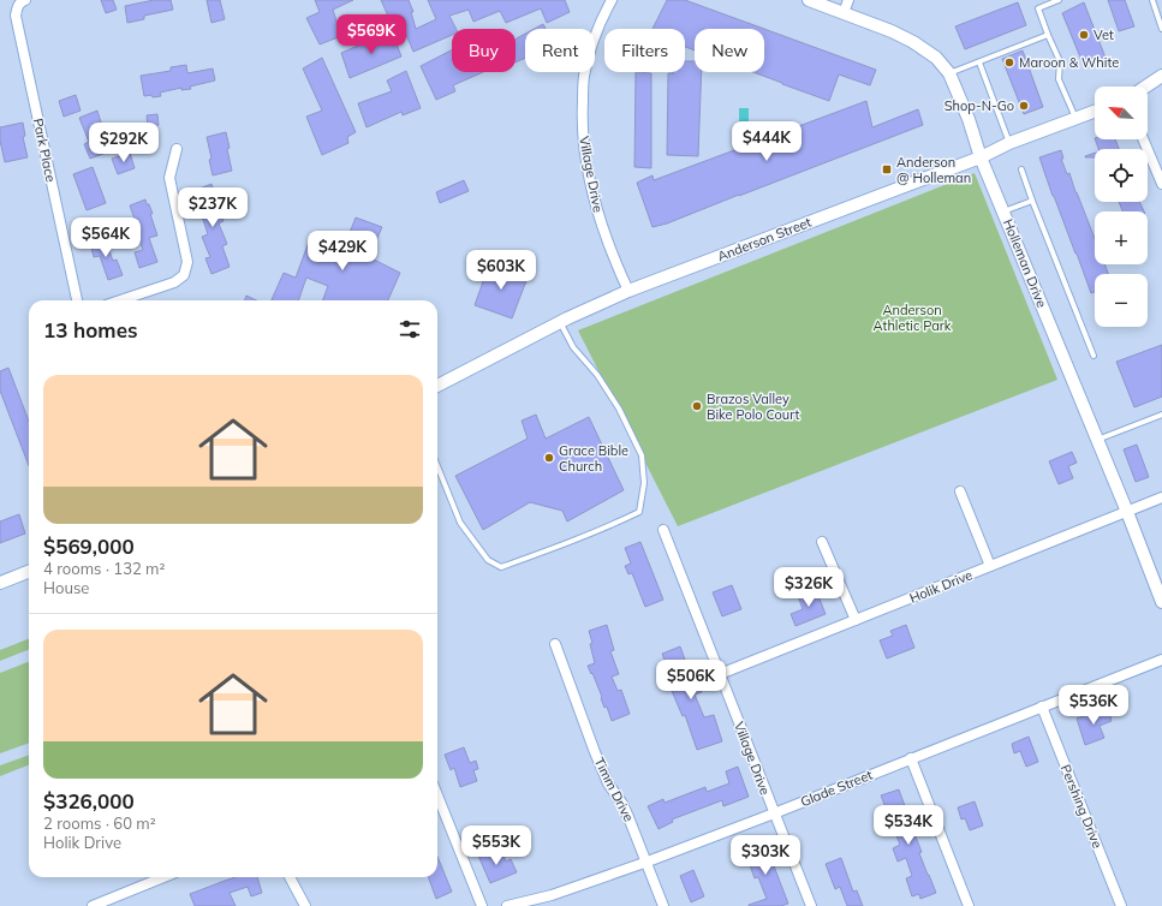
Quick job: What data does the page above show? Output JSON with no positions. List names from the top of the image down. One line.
{"streets":{"street":["Park Place","Village Drive","Anderson Street","Holleman Drive","Holik Drive","Glade Street","Timm Drive","Pershing Drive"]},"crossings":[["Village Drive","Anderson Street"],["Village Drive","Holik Drive"],["Village Drive","Glade Street"],["Anderson Street","Holleman Drive"],["Holleman Drive","Holik Drive"],["Glade Street","Timm Drive"],["Glade Street","Pershing Drive"]],"parks":["Anderson Athletic Park"],"places":{"other":["Vet","Maroon & White","Shop-N-Go","Brazos Valley Bike Polo Court","Grace Bible Church"],"transit":["Anderson @ Holleman"]},"north":"top left","page":{"price":["$569K","$444K","$292K","$237K","$564K","$429K","$603K","$326K","$506K","$536K","$534K","$553K","$303K"],"chip":["Buy","Rent","Filters","New"],"map_buttons":["+","−"],"heading":"13 homes","list":[{"name":"$569,000","note":"4 rooms · 132 m² · House"},{"name":"$326,000","note":"2 rooms · 60 m² · Holik Drive"}]}}
